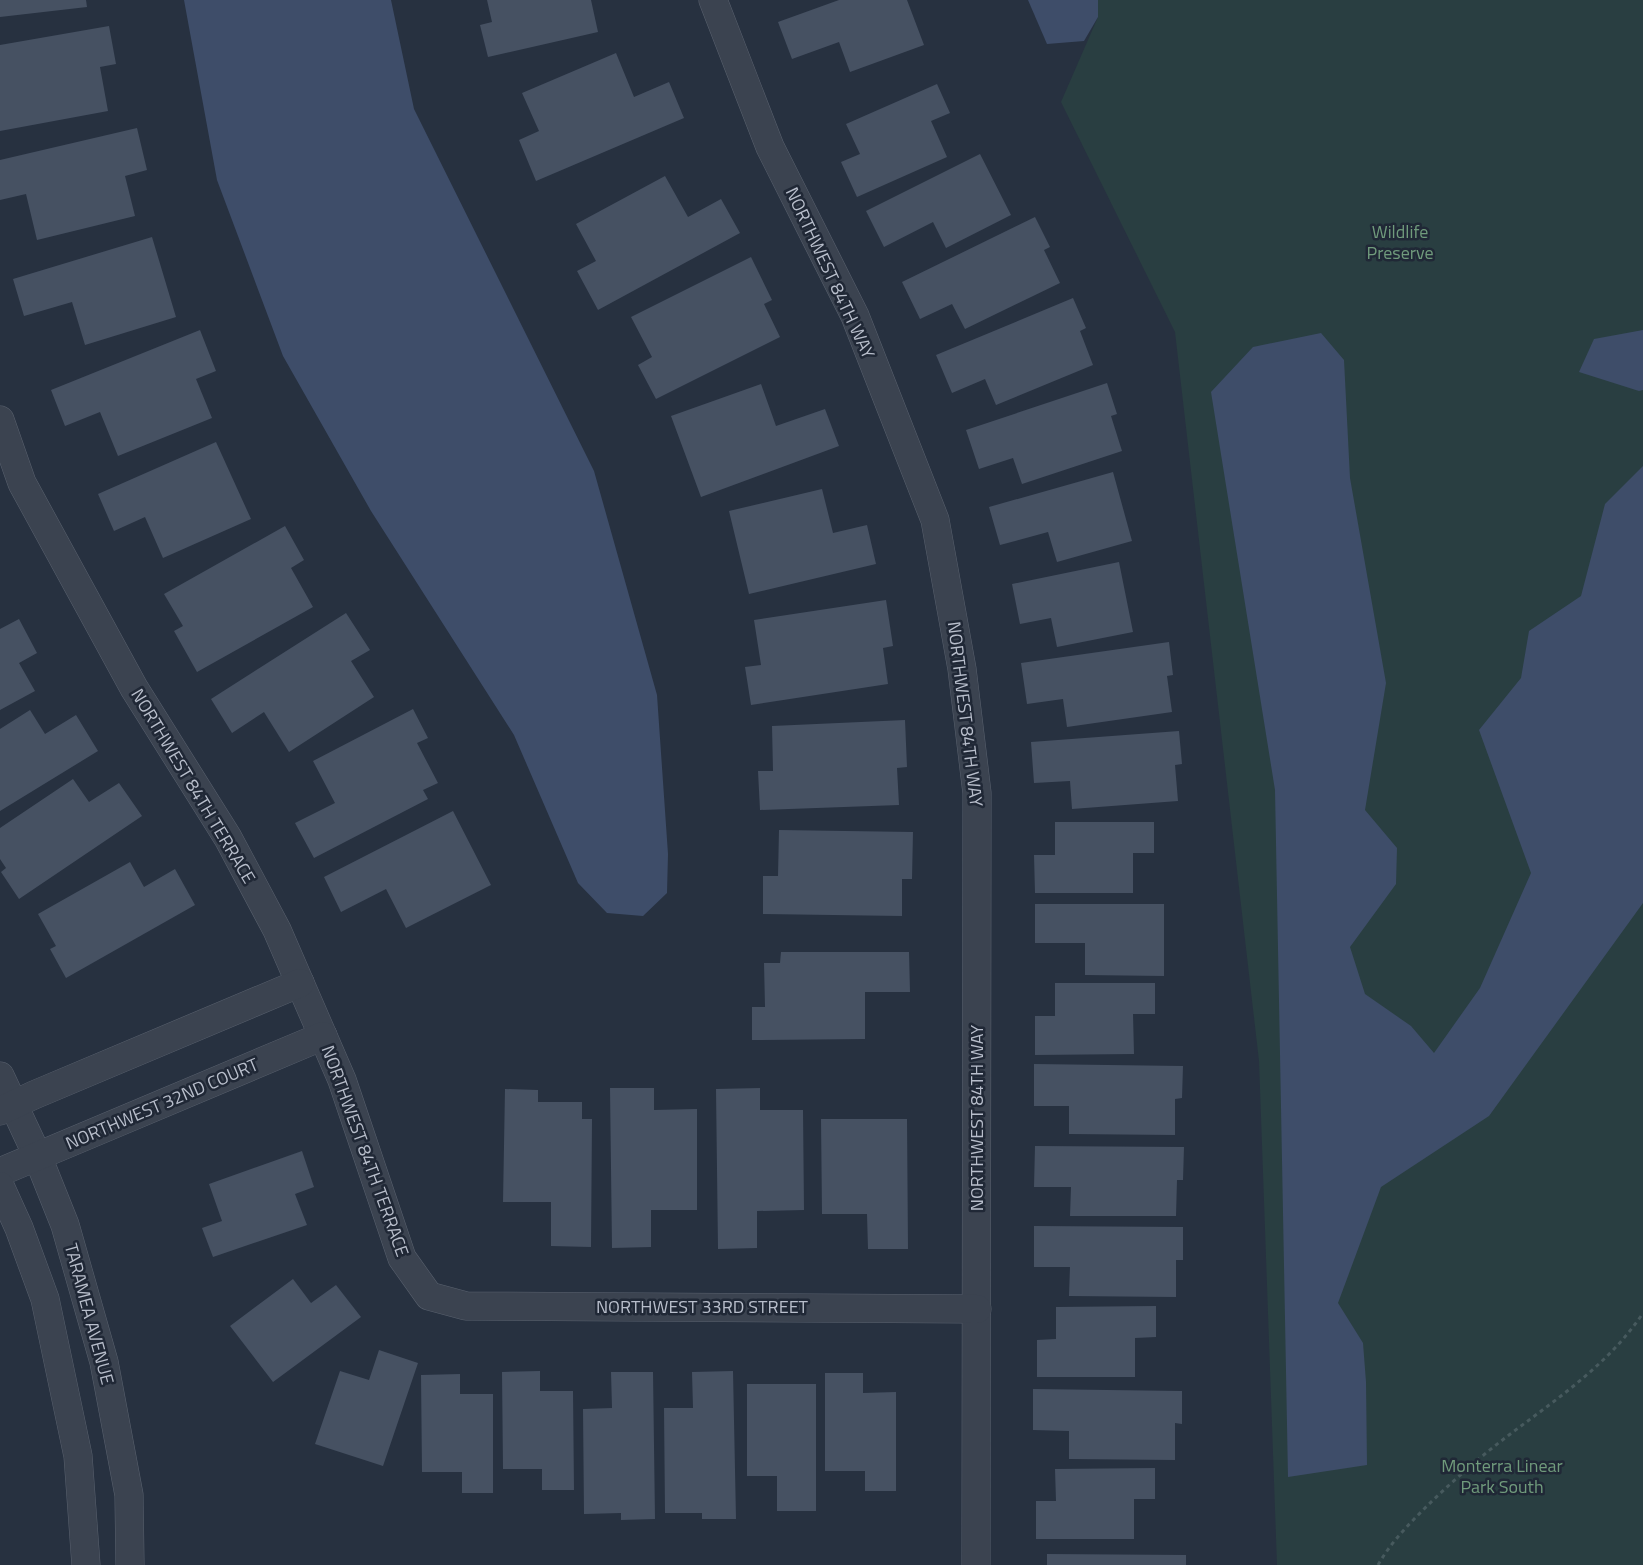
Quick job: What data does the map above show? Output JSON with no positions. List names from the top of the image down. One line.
{"streets":{"street":["NORTHWEST 84TH WAY","NORTHWEST 84TH TERRACE","NORTHWEST 32ND COURT","NORTHWEST 33RD STREET","TARAMEA AVENUE"]},"crossings":[["NORTHWEST 84TH WAY","NORTHWEST 33RD STREET"],["NORTHWEST 84TH TERRACE","NORTHWEST 32ND COURT"],["NORTHWEST 84TH TERRACE","NORTHWEST 33RD STREET"],["NORTHWEST 32ND COURT","TARAMEA AVENUE"]],"parks":["Wildlife Preserve","Monterra Linear Park South"]}
